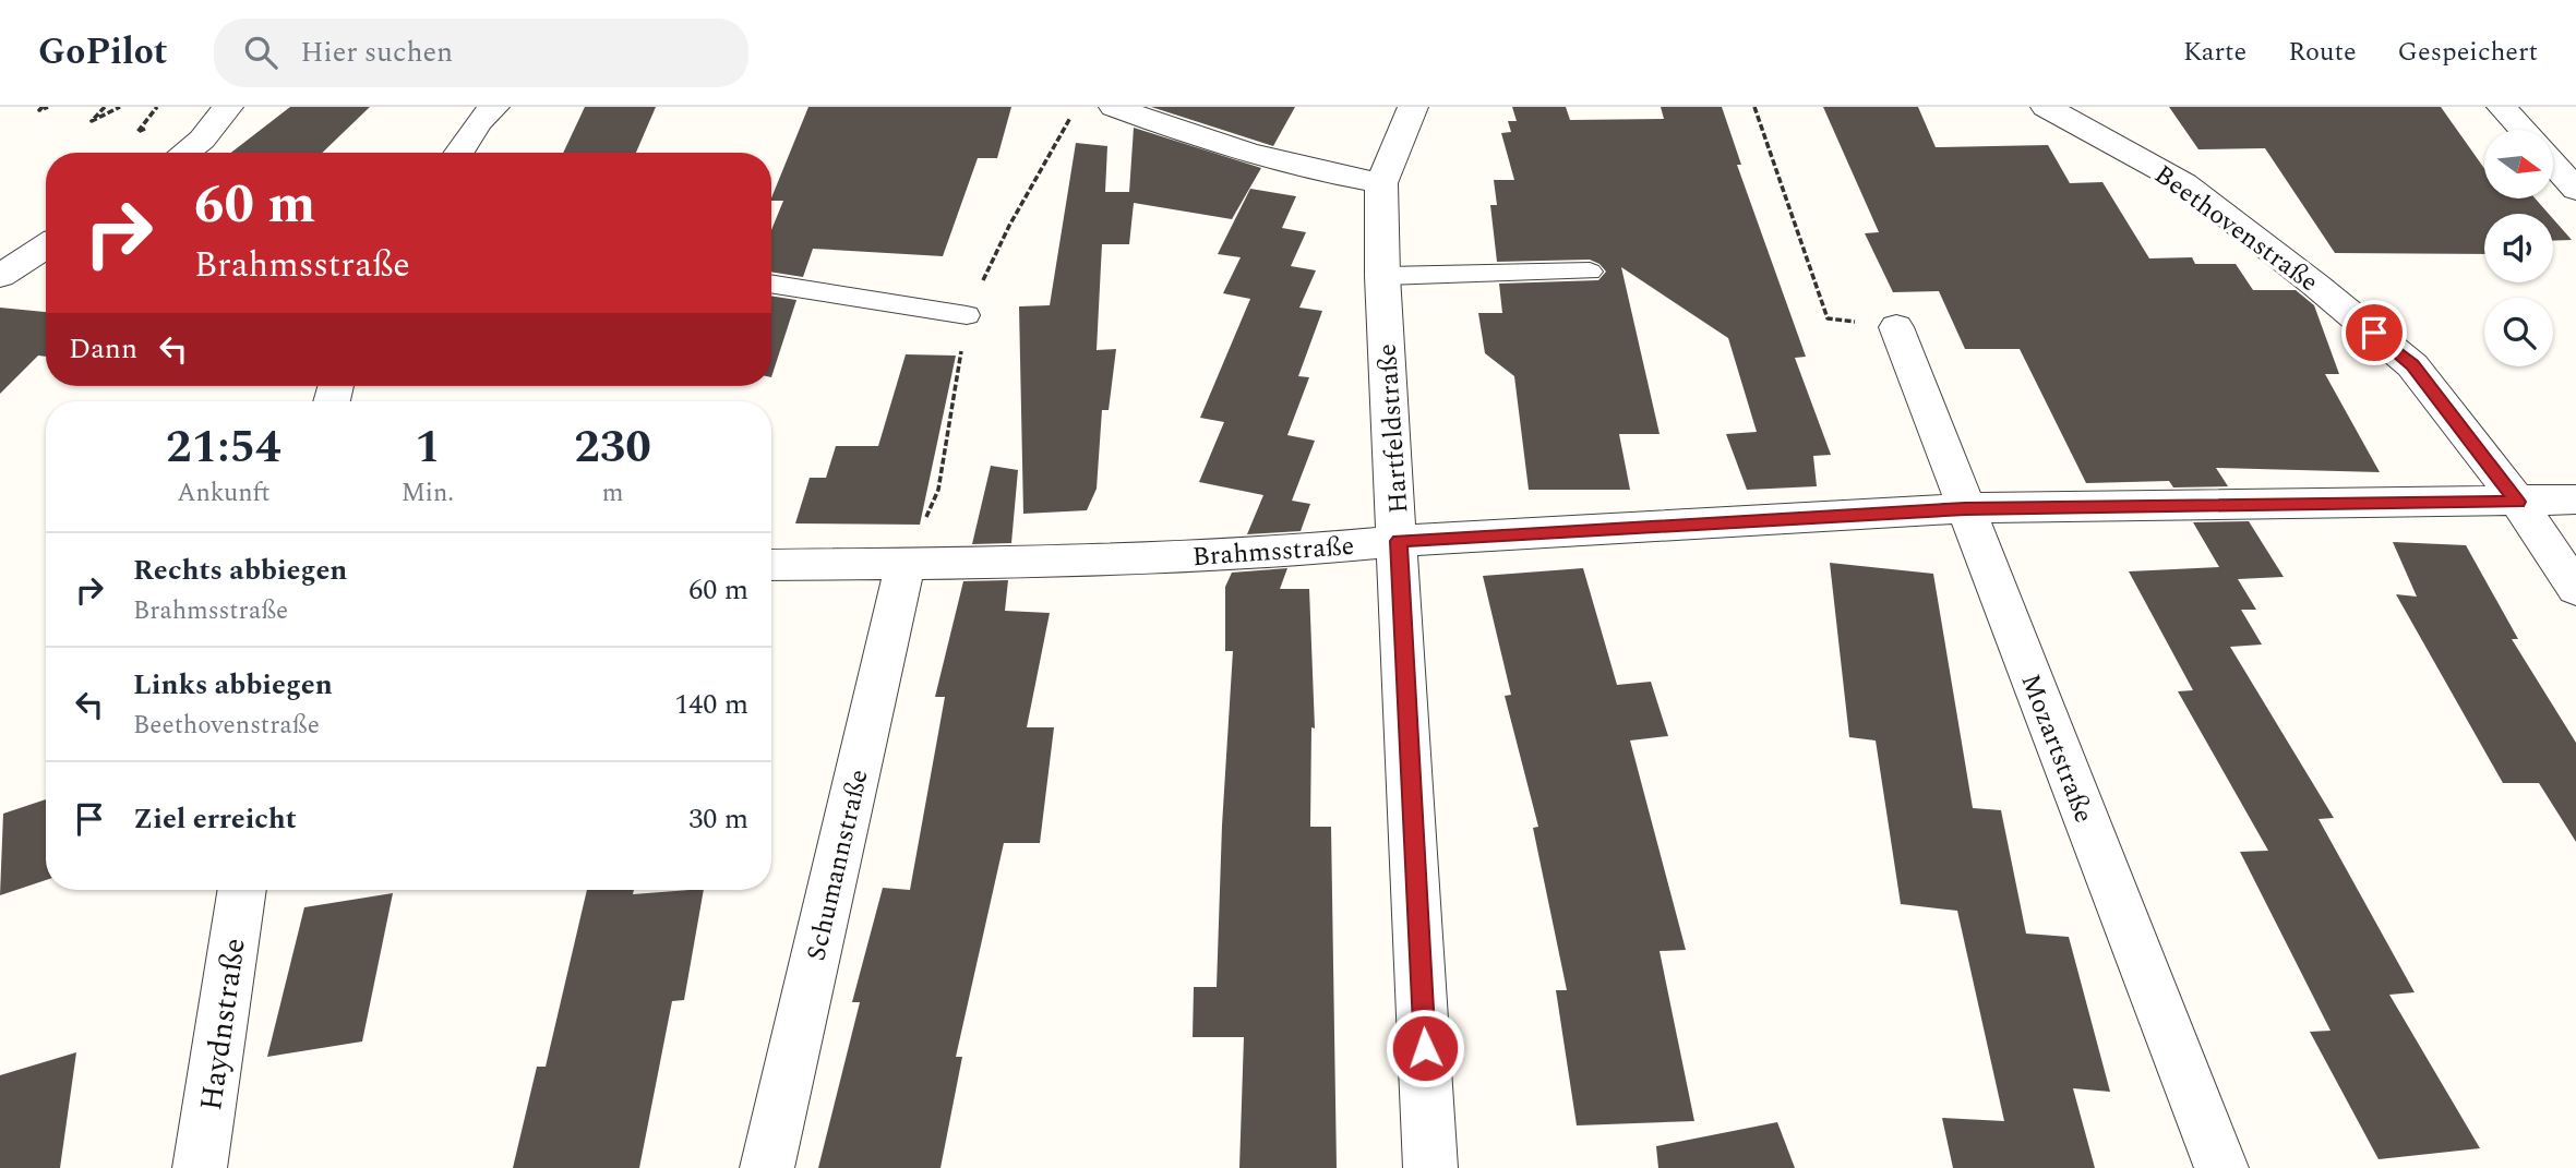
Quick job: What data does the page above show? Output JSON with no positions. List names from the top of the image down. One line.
{"streets":{"street":["Beethovenstraße","Hartfeldstraße","Brahmsstraße","Mozartstraße","Schumannstraße","Haydnstraße"]},"crossings":[["Beethovenstraße","Brahmsstraße"],["Hartfeldstraße","Brahmsstraße"],["Brahmsstraße","Mozartstraße"],["Brahmsstraße","Schumannstraße"]],"north":"right","page":{"header":"GoPilot","search":"Hier suchen","nav":["Karte","Route","Gespeichert"],"turn":["60 m","Brahmsstraße"],"then":"Dann","eta":["21:54","Ankunft","1","Min.","230","m"],"list":[{"name":"Rechts abbiegen","note":"Brahmsstraße","value":"60 m"},{"name":"Links abbiegen","note":"Beethovenstraße","value":"140 m"},{"name":"Ziel erreicht","value":"30 m"}]}}
